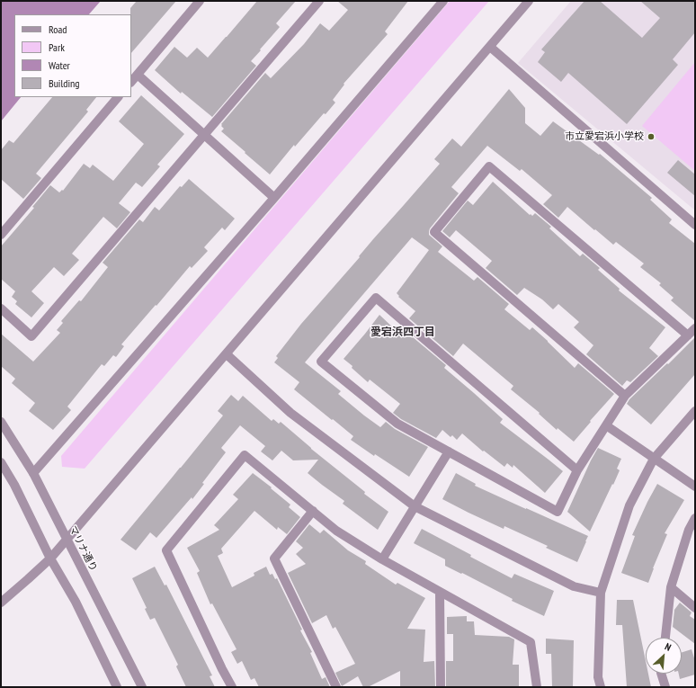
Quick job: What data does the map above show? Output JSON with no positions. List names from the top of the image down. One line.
{"streets":{"street":["マリナ通り"]},"districts":["愛宕浜四丁目"],"places":["市立愛宕浜小学校"],"legend":["Road","Park","Water","Building"],"north":"top right"}
